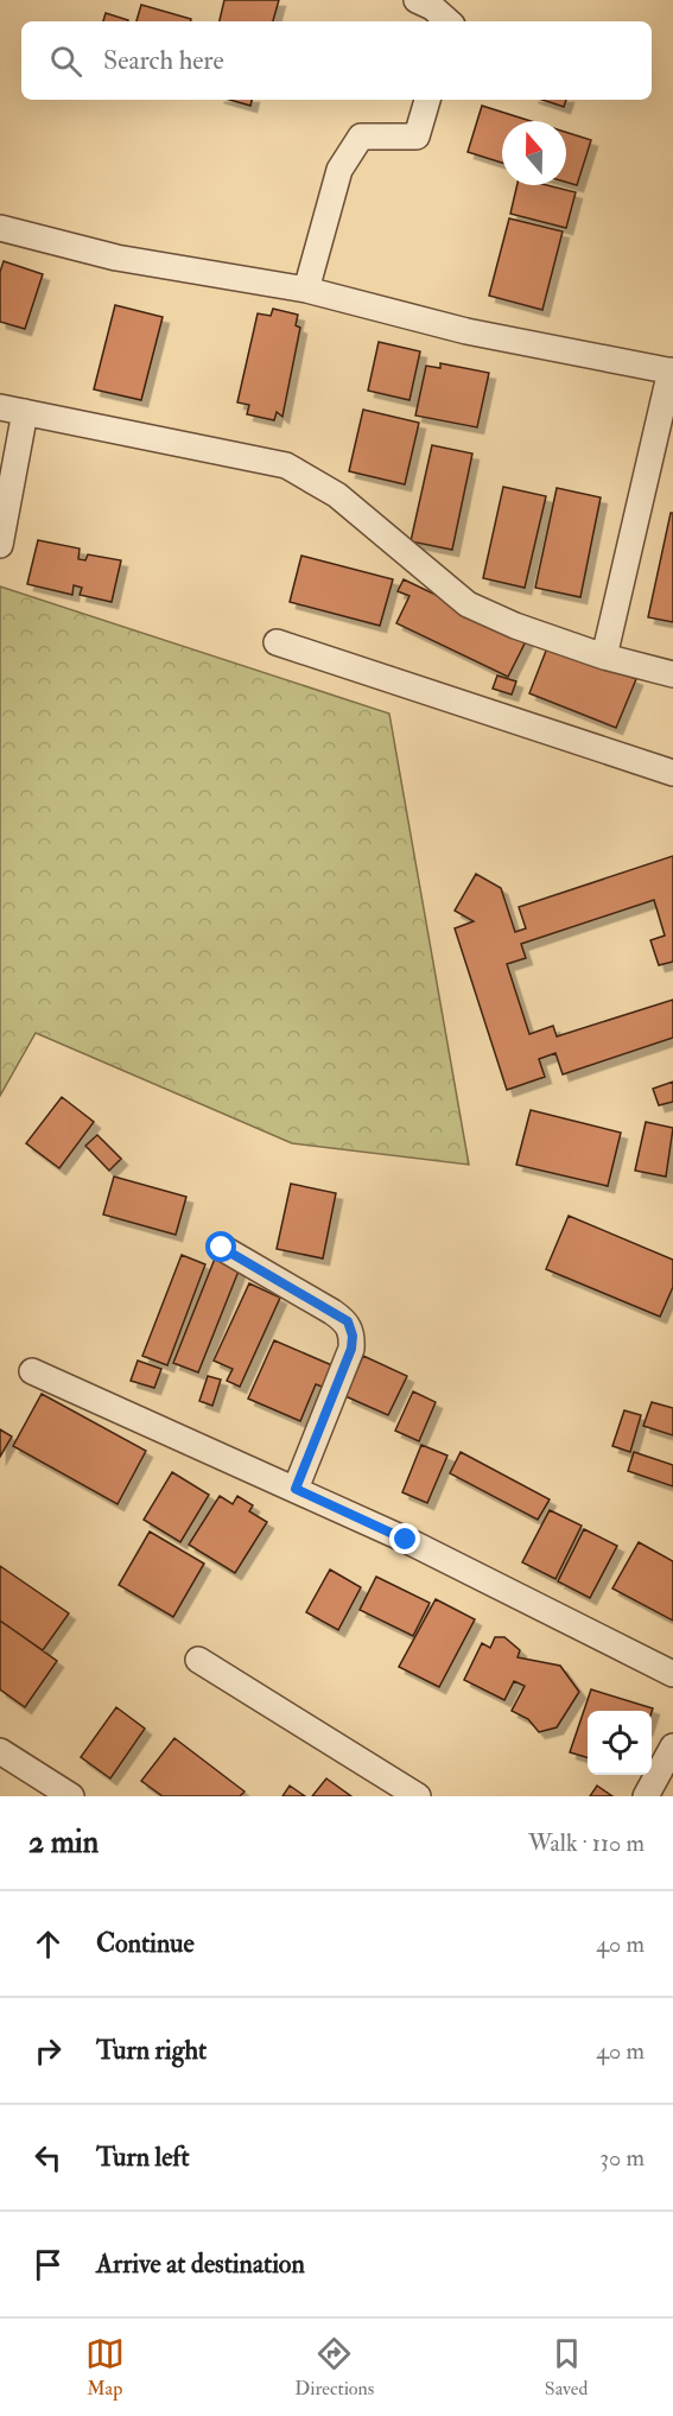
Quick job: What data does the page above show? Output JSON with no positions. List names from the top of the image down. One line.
{"north":"top","page":{"search":"Search here","heading":["2 min","Walk · 110 m"],"list":[["Continue","40 m"],["Turn right","40 m"],["Turn left","30 m"],"Arrive at destination"],"nav":["Map","Directions","Saved"]}}
